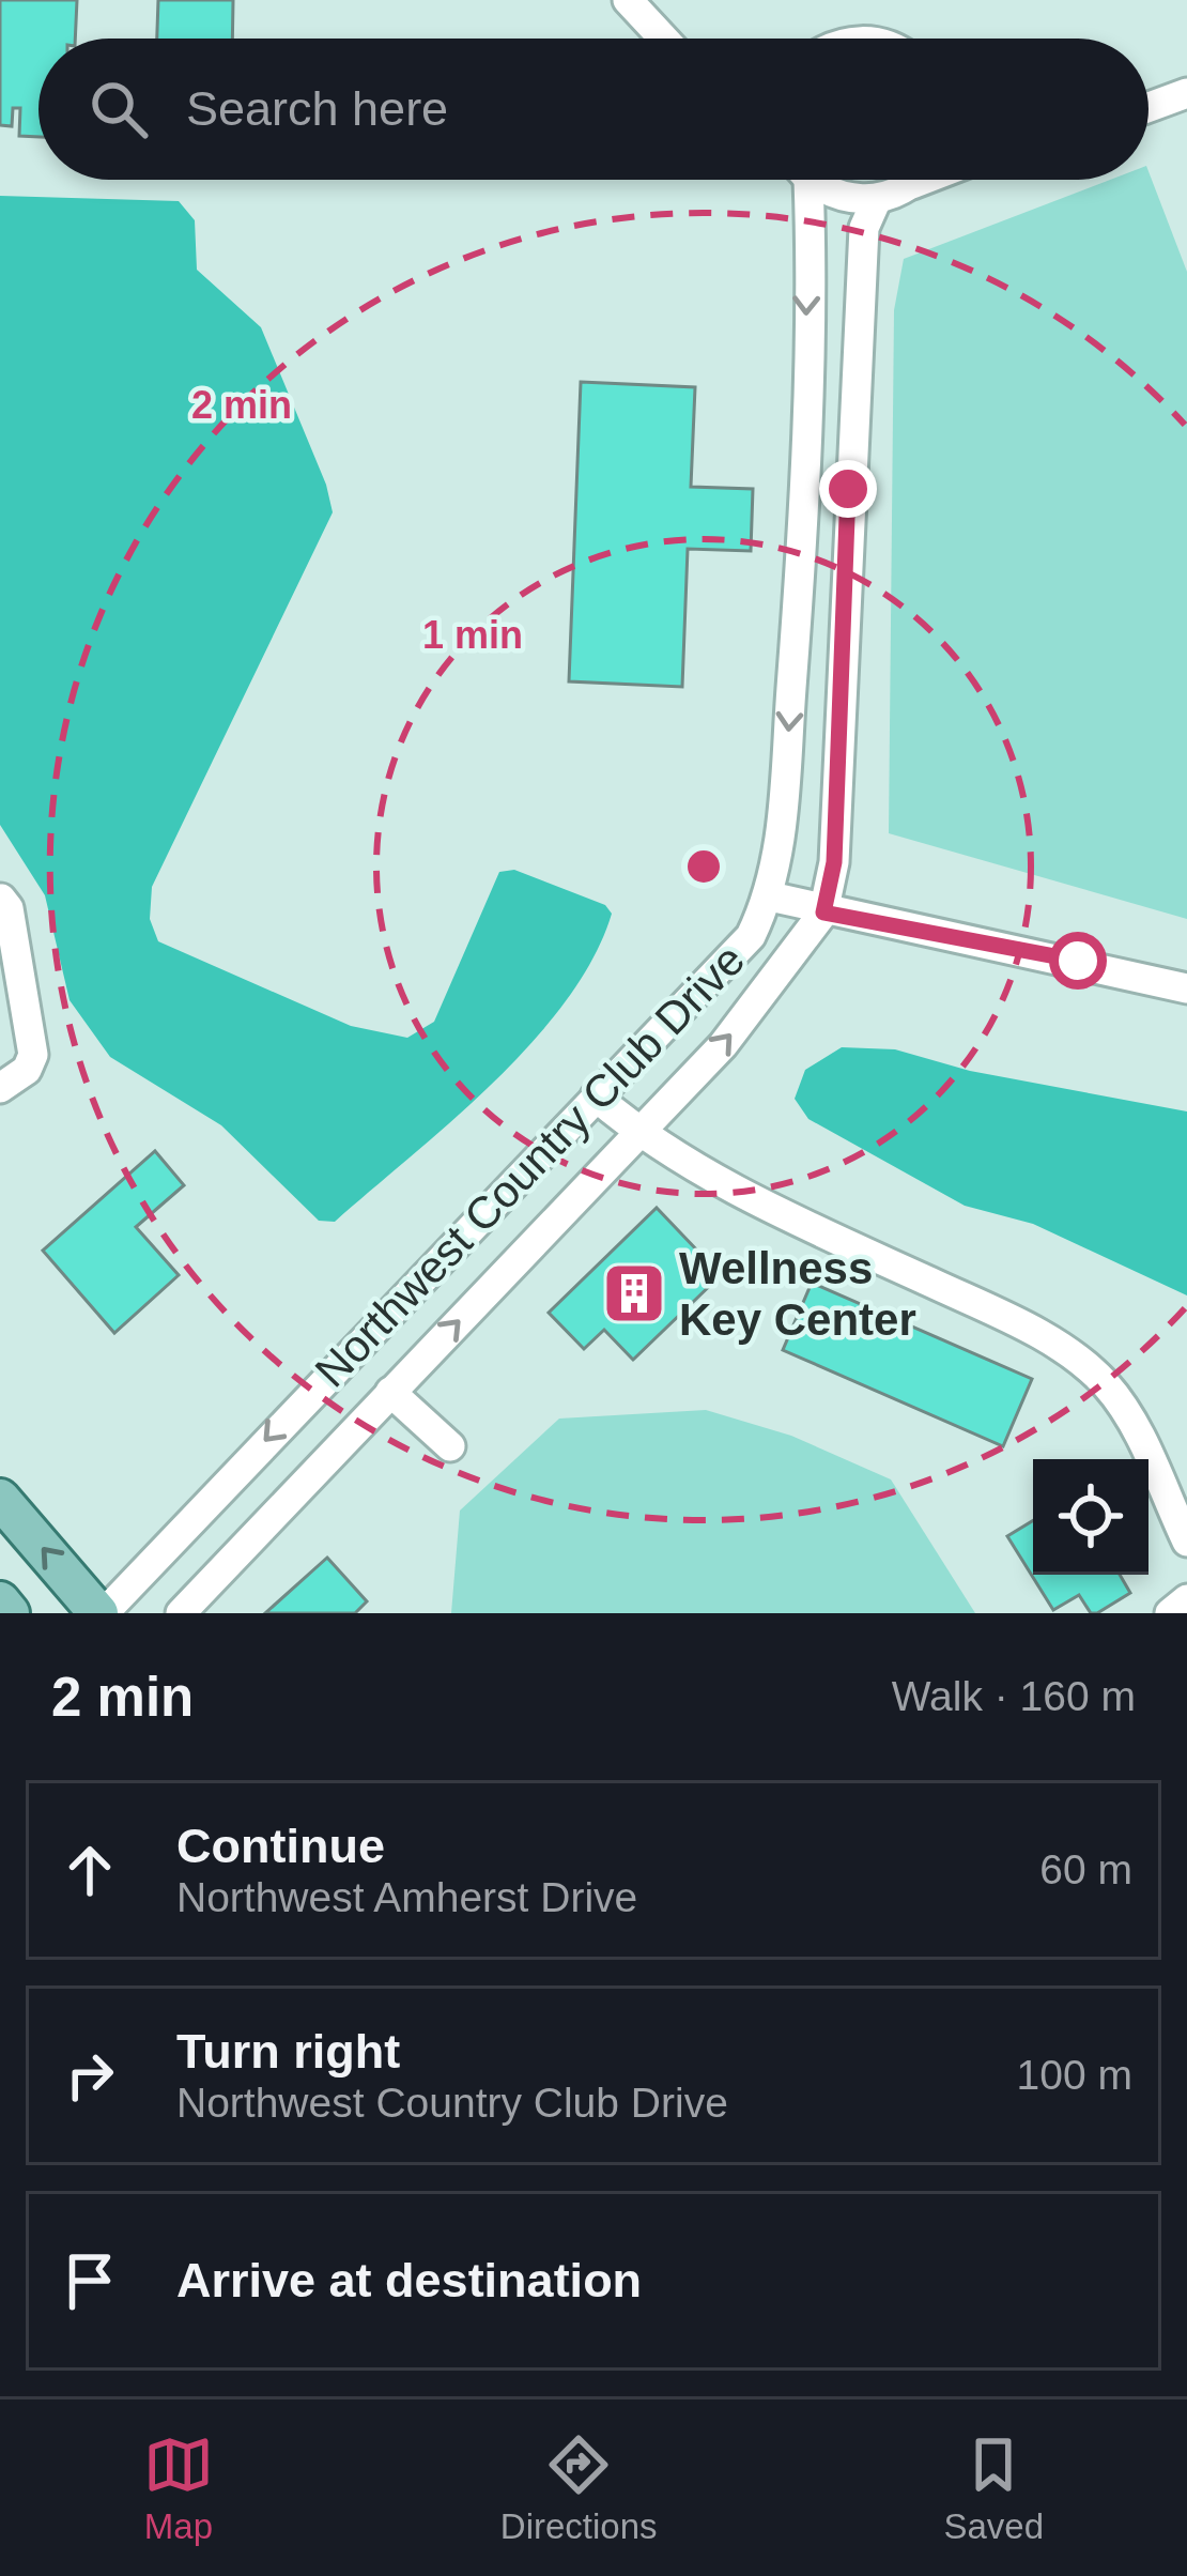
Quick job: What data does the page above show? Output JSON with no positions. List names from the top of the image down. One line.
{"streets":{"street":["Northwest Country Club Drive"]},"places":{"building":["Wellness Key Center"]},"page":{"search":"Search here","heading":["2 min","Walk · 160 m"],"list":[["Continue","Northwest Amherst Drive","60 m"],["Turn right","Northwest Country Club Drive","100 m"],"Arrive at destination"],"nav":["Map","Directions","Saved"]},"rings":["2 min","1 min"]}
